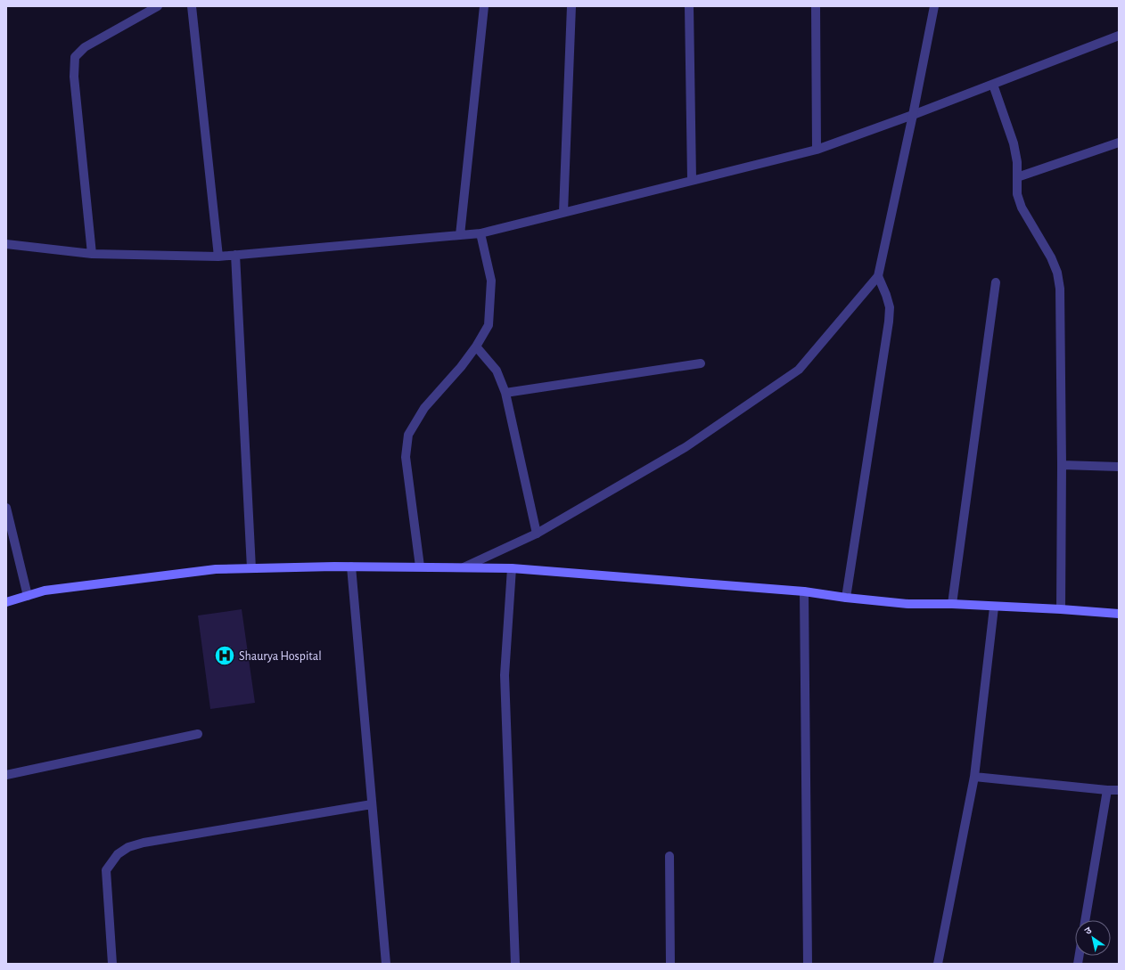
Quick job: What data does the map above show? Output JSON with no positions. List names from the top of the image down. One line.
{"places":{"hospital":["Shaurya Hospital"]},"north":"top left"}
